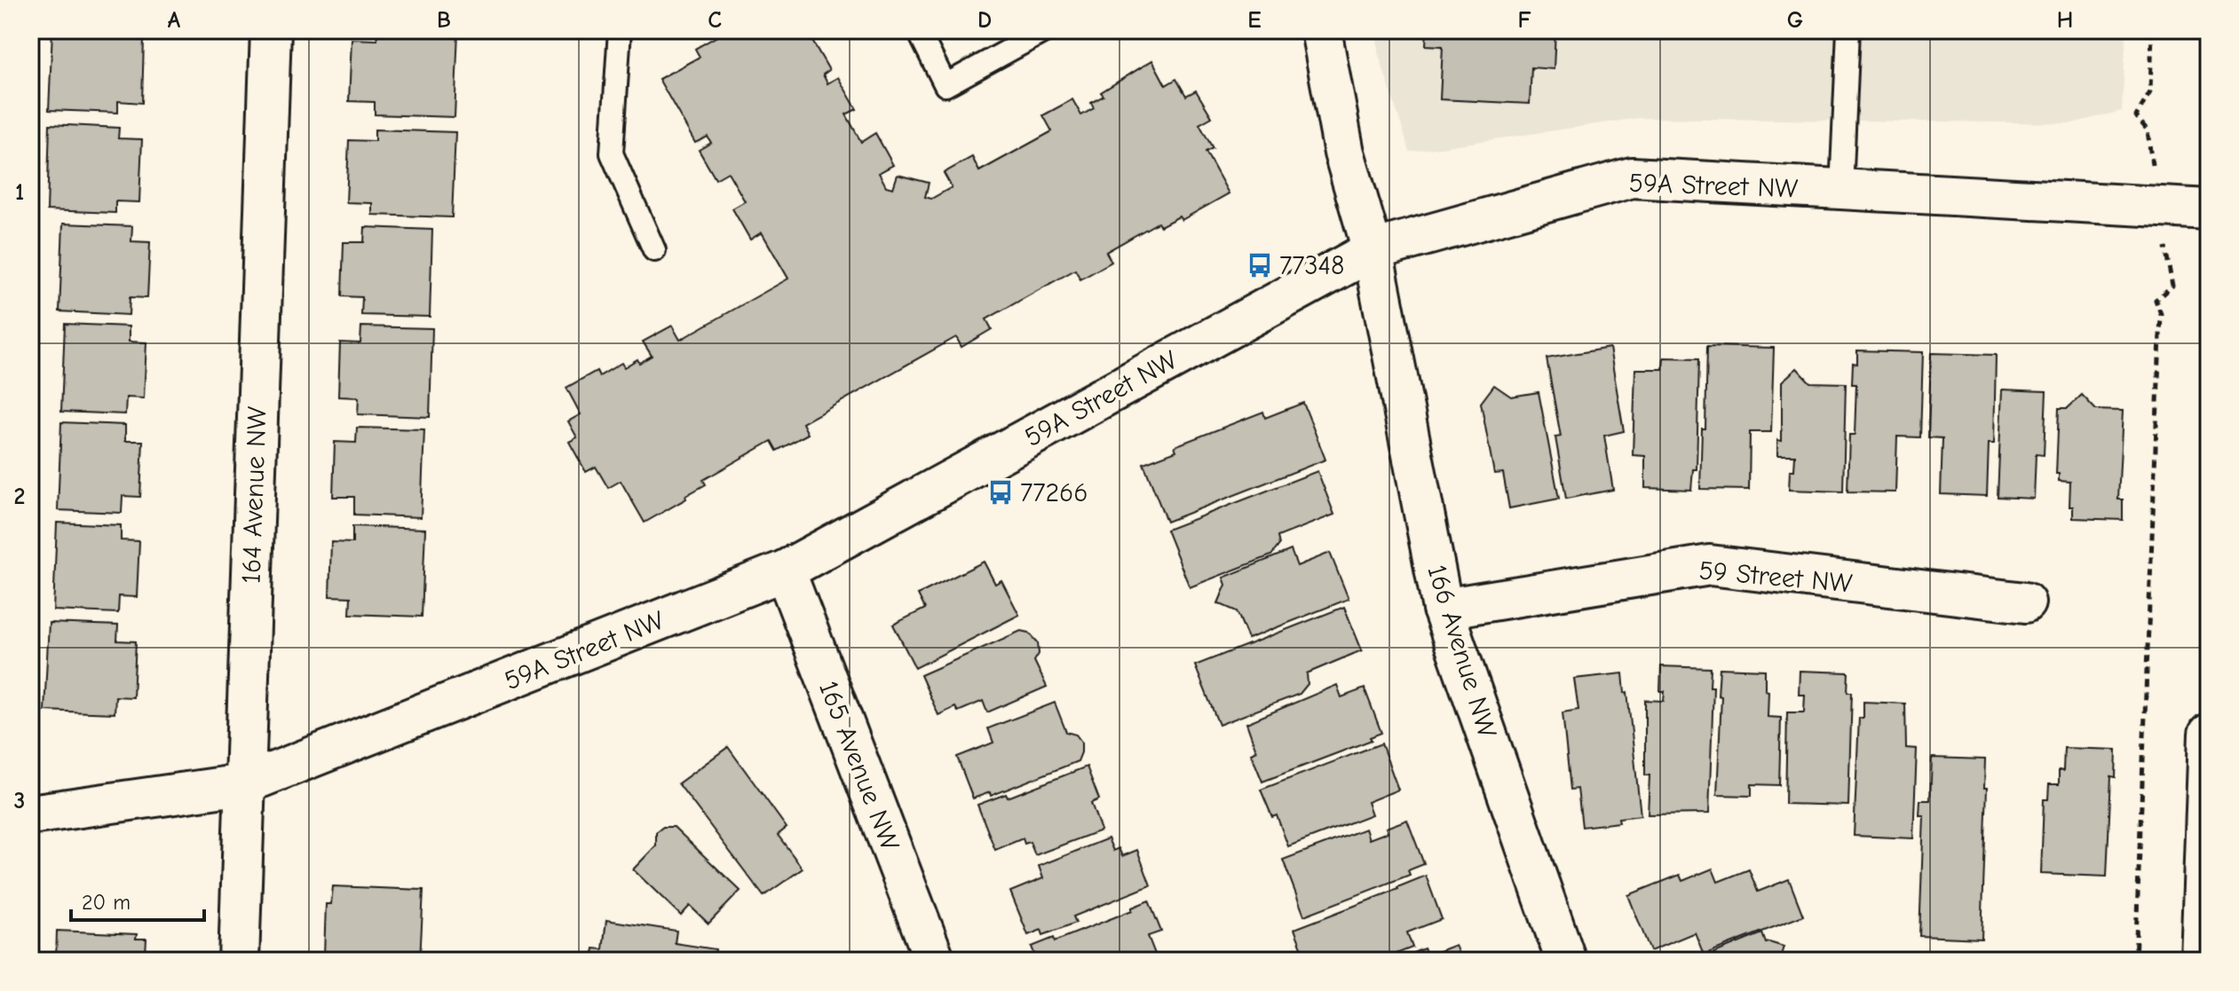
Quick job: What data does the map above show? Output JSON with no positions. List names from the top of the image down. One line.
{"streets":{"street":["59A Street NW","164 Avenue NW","59 Street NW","166 Avenue NW","165 Avenue NW"]},"crossings":[["59A Street NW","164 Avenue NW"],["59A Street NW","166 Avenue NW"],["59A Street NW","165 Avenue NW"],["59 Street NW","166 Avenue NW"]],"places":{"bus stop":["77348","77266"]},"scale_bar":"20 m","grid":{"columns":["A","B","C","D","E","F","G","H"],"rows":["1","2","3"]}}
